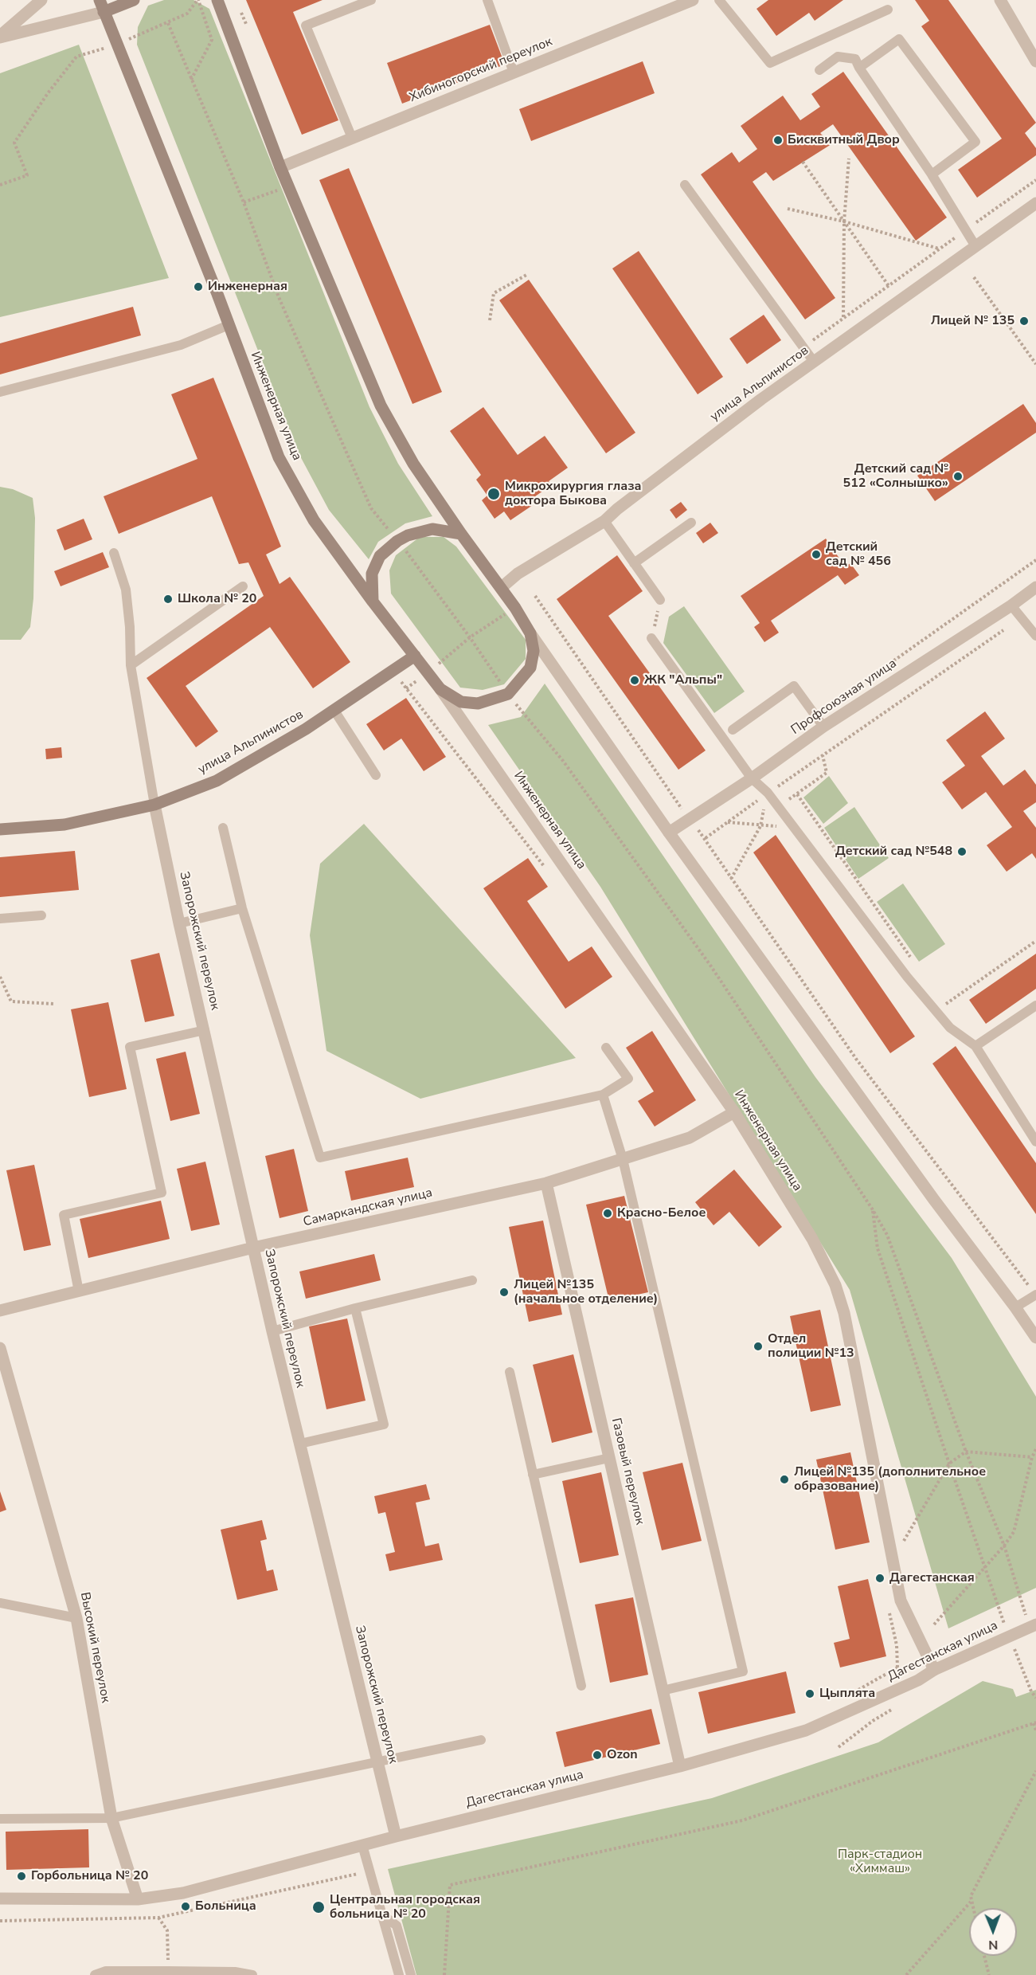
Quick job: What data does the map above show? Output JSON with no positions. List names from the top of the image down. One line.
{"streets":{"main road":["улица Альпинистов","Инженерная улица"],"street":["Хибиногорский переулок","Профсоюзная улица","Запорожский переулок","Самаркандская улица","Газовый переулок","Высокий переулок","Дагестанская улица"]},"crossings":[["улица Альпинистов","Инженерная улица"],["улица Альпинистов","Запорожский переулок"],["Инженерная улица","Самаркандская улица"],["Инженерная улица","Дагестанская улица"],["Запорожский переулок","Самаркандская улица"],["Запорожский переулок","Дагестанская улица"],["Самаркандская улица","Газовый переулок"],["Газовый переулок","Дагестанская улица"],["Высокий переулок","Дагестанская улица"]],"parks":["Парк-стадион «Химмаш»"],"places":["Бисквитный Двор","Инженерная","Лицей № 135","Детский сад № 512 «Солнышко»","Микрохирургия глаза доктора Быкова","Детский сад № 456","Школа № 20","ЖК \"Альпы\"","Детский сад №548","Красно-Белое","Лицей №135 (начальное отделение)","Отдел полиции №13","Лицей №135 (дополнительное образование)","Дагестанская","Цыплята","Ozon","Горбольница № 20","Больница","Центральная городская больница № 20"],"north":"bottom"}
